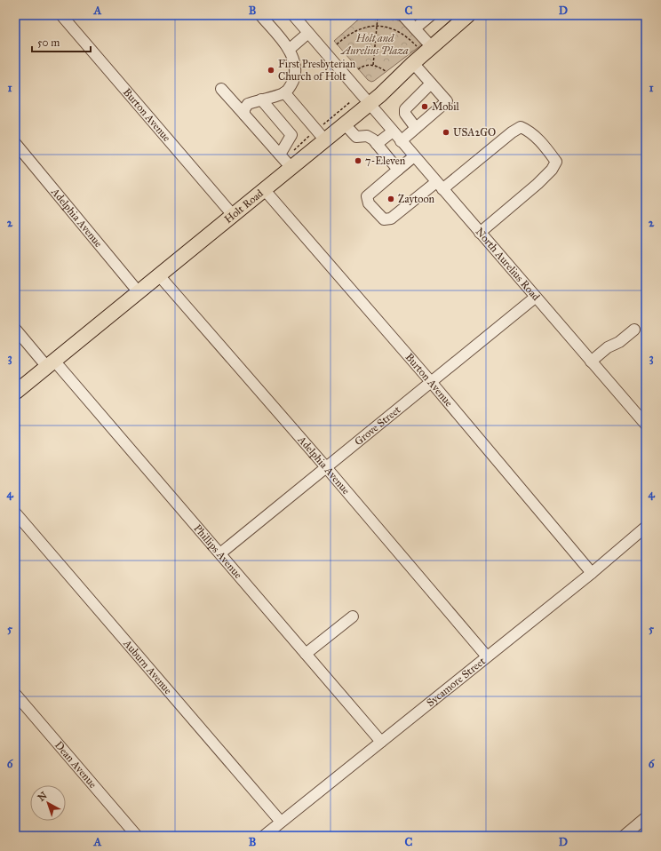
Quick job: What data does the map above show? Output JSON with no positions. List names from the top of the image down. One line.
{"streets":{"main road":["Holt Road"],"street":["Burton Avenue","Adelphia Avenue","North Aurelius Road","Grove Street","Phillips Avenue","Auburn Avenue","Sycamore Street","Dean Avenue"]},"crossings":[["Burton Avenue","Holt Road"],["Burton Avenue","Grove Street"],["Burton Avenue","Sycamore Street"],["Holt Road","Adelphia Avenue"],["Holt Road","North Aurelius Road"],["Holt Road","Phillips Avenue"],["Adelphia Avenue","Grove Street"],["Adelphia Avenue","Sycamore Street"],["North Aurelius Road","Grove Street"],["Grove Street","Phillips Avenue"],["Phillips Avenue","Sycamore Street"],["Auburn Avenue","Sycamore Street"]],"parks":["Holt and Aurelius Plaza"],"places":["First Presbyterian Church of Holt","Mobil","USA2GO","7-Eleven","Zaytoon"],"scale_bar":"50 m","north":"top left","grid":{"columns":["A","B","C","D"],"rows":["1","2","3","4","5","6"]}}
